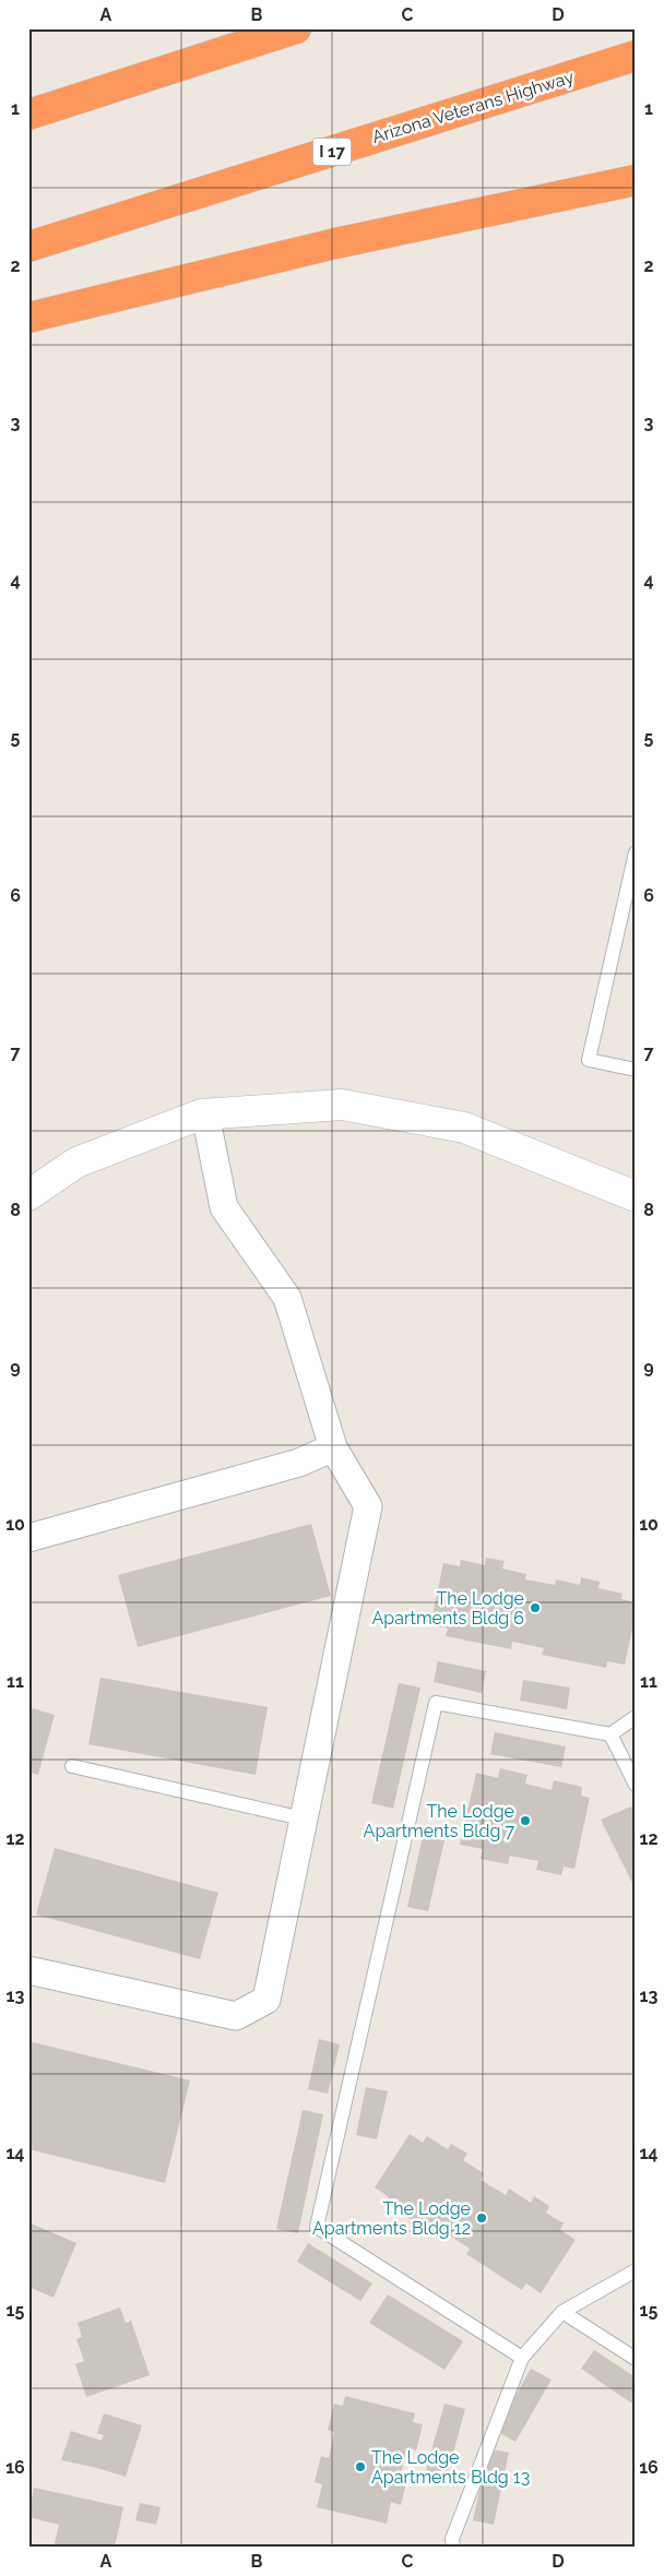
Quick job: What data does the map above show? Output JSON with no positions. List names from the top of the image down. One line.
{"streets":{"highway":["Arizona Veterans Highway","I 17"]},"places":["The Lodge Apartments Bldg 6","The Lodge Apartments Bldg 7","The Lodge Apartments Bldg 12","The Lodge Apartments Bldg 13"],"grid":{"columns":["A","B","C","D"],"rows":["1","2","3","4","5","6","7","8","9","10","11","12","13","14","15","16"]}}
